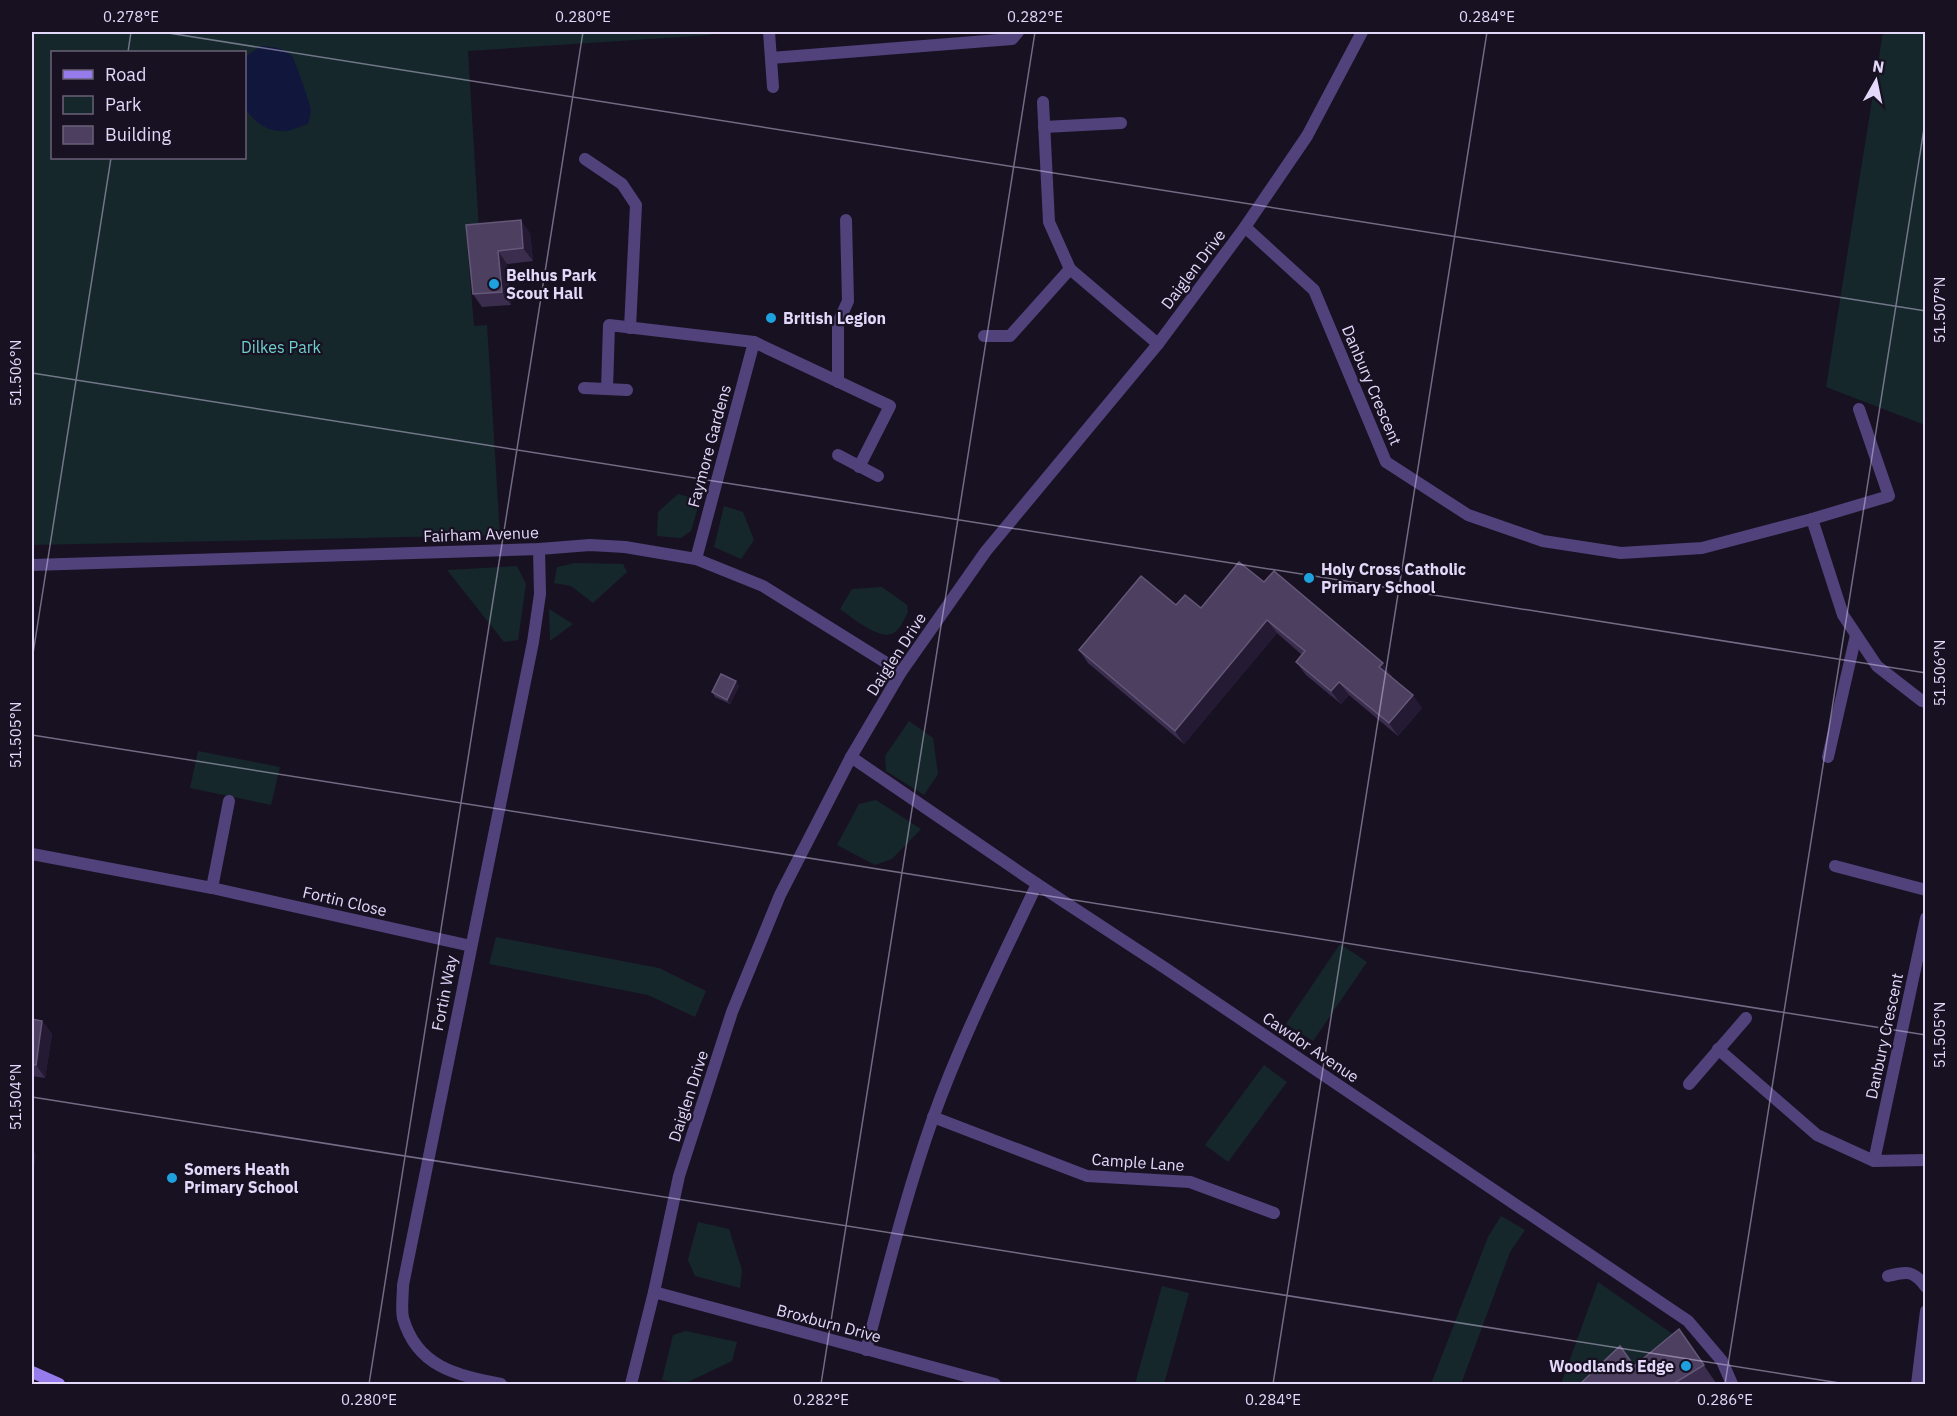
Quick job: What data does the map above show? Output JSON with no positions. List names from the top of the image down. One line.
{"streets":{"street":["Daiglen Drive","Danbury Crescent","Faymore Gardens","Fairham Avenue","Fortin Close","Fortin Way","Cawdor Avenue","Cample Lane","Broxburn Drive"]},"crossings":[["Daiglen Drive","Danbury Crescent"],["Daiglen Drive","Fairham Avenue"],["Daiglen Drive","Cawdor Avenue"],["Daiglen Drive","Broxburn Drive"],["Faymore Gardens","Fairham Avenue"],["Fairham Avenue","Fortin Way"],["Fortin Close","Fortin Way"]],"parks":["Dilkes Park"],"places":["Belhus Park Scout Hall","British Legion","Holy Cross Catholic Primary School","Somers Heath Primary School","Woodlands Edge"],"legend":["Road","Park","Building"],"north":"top","coordinates":["0.278°E","0.280°E","0.282°E","0.284°E","51.507°N","51.506°N","51.505°N","51.504°N","0.286°E"]}
